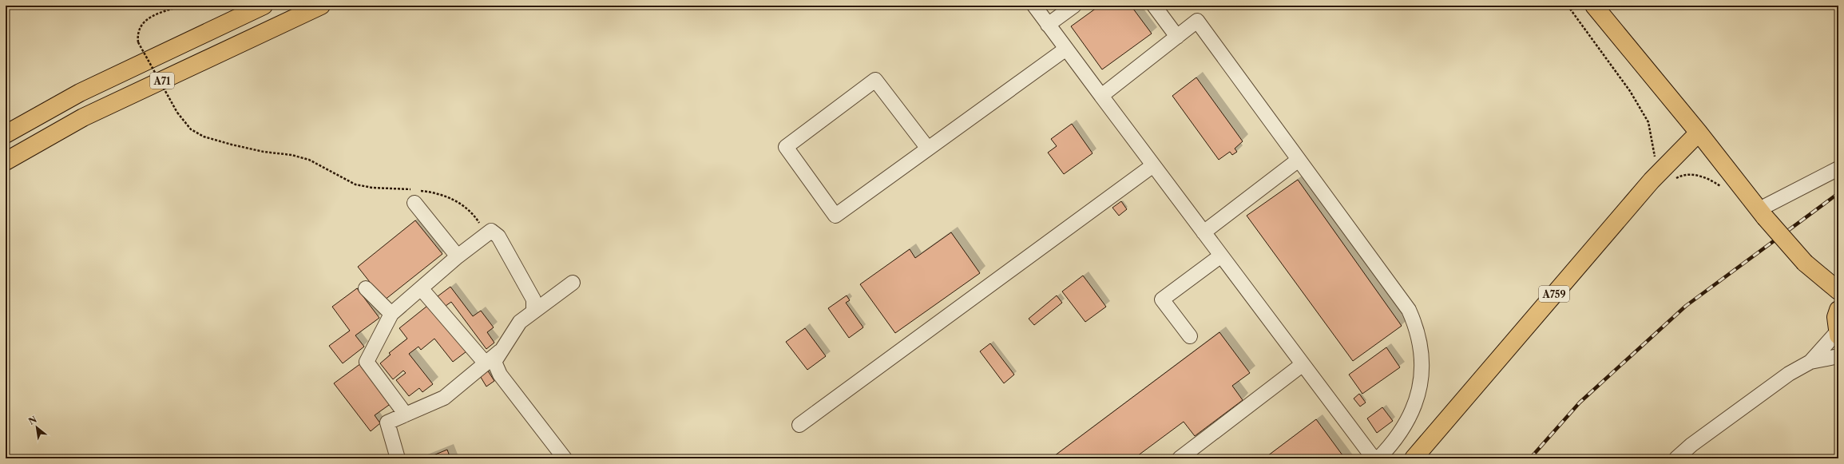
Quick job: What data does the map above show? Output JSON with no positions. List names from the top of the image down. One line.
{"streets":{"main road":["A71","A759"]},"north":"top left"}
